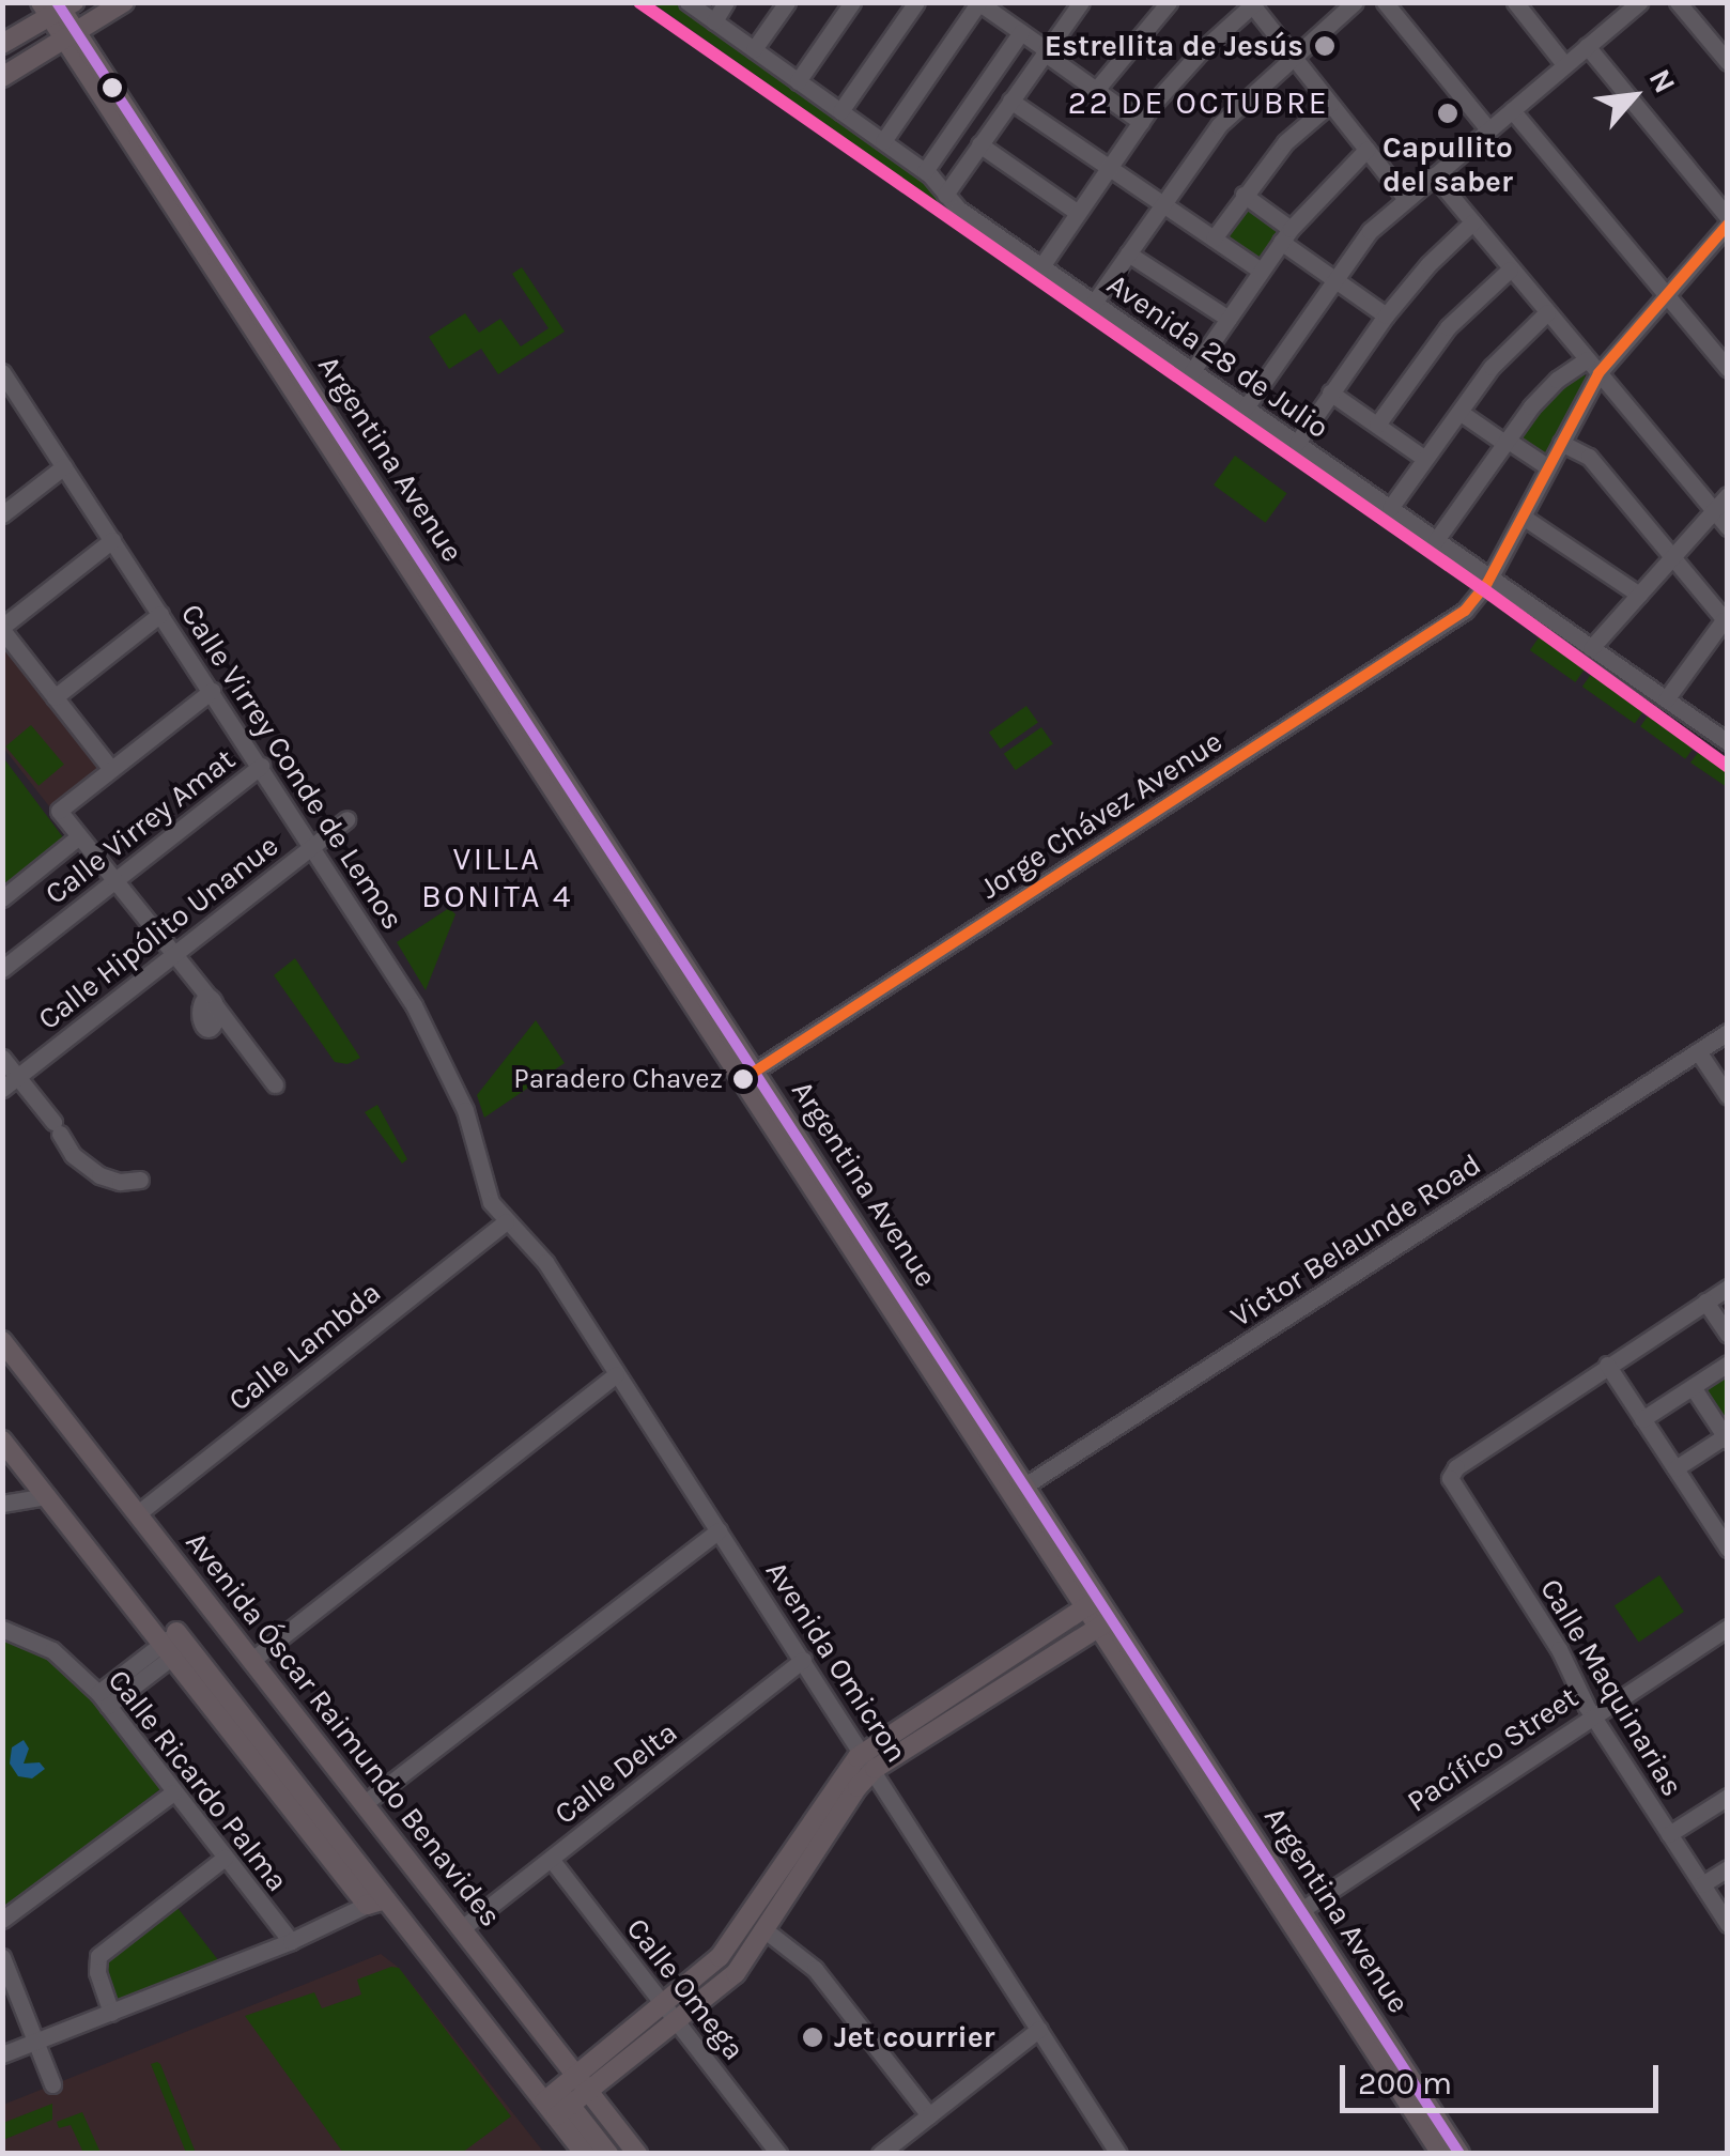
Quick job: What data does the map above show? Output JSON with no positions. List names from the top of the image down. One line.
{"streets":{"main road":["Argentina Avenue","Avenida Óscar Raimundo Benavides"],"street":["Avenida 28 de Julio","Calle Virrey Conde de Lemos","Jorge Chávez Avenue","Calle Virrey Amat","Calle Hipólito Unanue","Victor Belaunde Road","Calle Lambda","Avenida Omicron","Calle Maquinarias","Pacífico Street","Calle Delta","Calle Ricardo Palma","Calle Omega"]},"crossings":[["Avenida 28 de Julio","Jorge Chávez Avenue"],["Argentina Avenue","Jorge Chávez Avenue"],["Argentina Avenue","Victor Belaunde Road"],["Argentina Avenue","Pacífico Street"],["Calle Virrey Conde de Lemos","Calle Virrey Amat"],["Calle Virrey Conde de Lemos","Calle Hipólito Unanue"],["Calle Virrey Conde de Lemos","Calle Lambda"],["Calle Virrey Conde de Lemos","Avenida Omicron"],["Calle Lambda","Avenida Omicron"],["Calle Lambda","Avenida Óscar Raimundo Benavides"],["Avenida Omicron","Calle Delta"],["Calle Maquinarias","Pacífico Street"],["Avenida Óscar Raimundo Benavides","Calle Delta"],["Calle Delta","Calle Omega"]],"districts":["22 DE OCTUBRE","VILLA BONITA 4"],"places":["Estrellita de Jesús","Capullito del saber","Paradero Chavez","Jet courrier"],"scale_bar":"200 m","north":"top right"}
